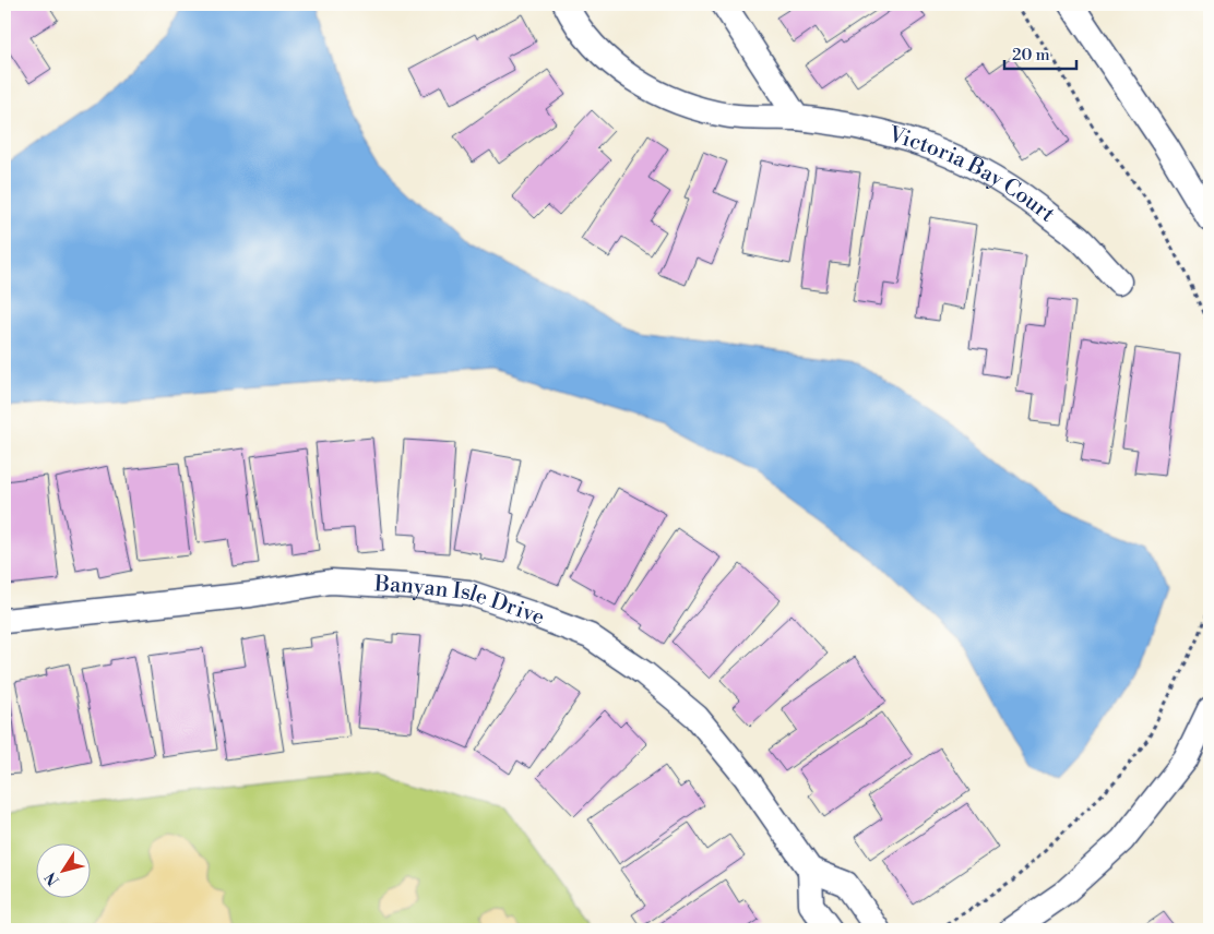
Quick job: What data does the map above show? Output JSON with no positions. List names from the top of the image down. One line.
{"streets":{"street":["Victoria Bay Court","Banyan Isle Drive"]},"scale_bar":"20 m","north":"bottom left"}
